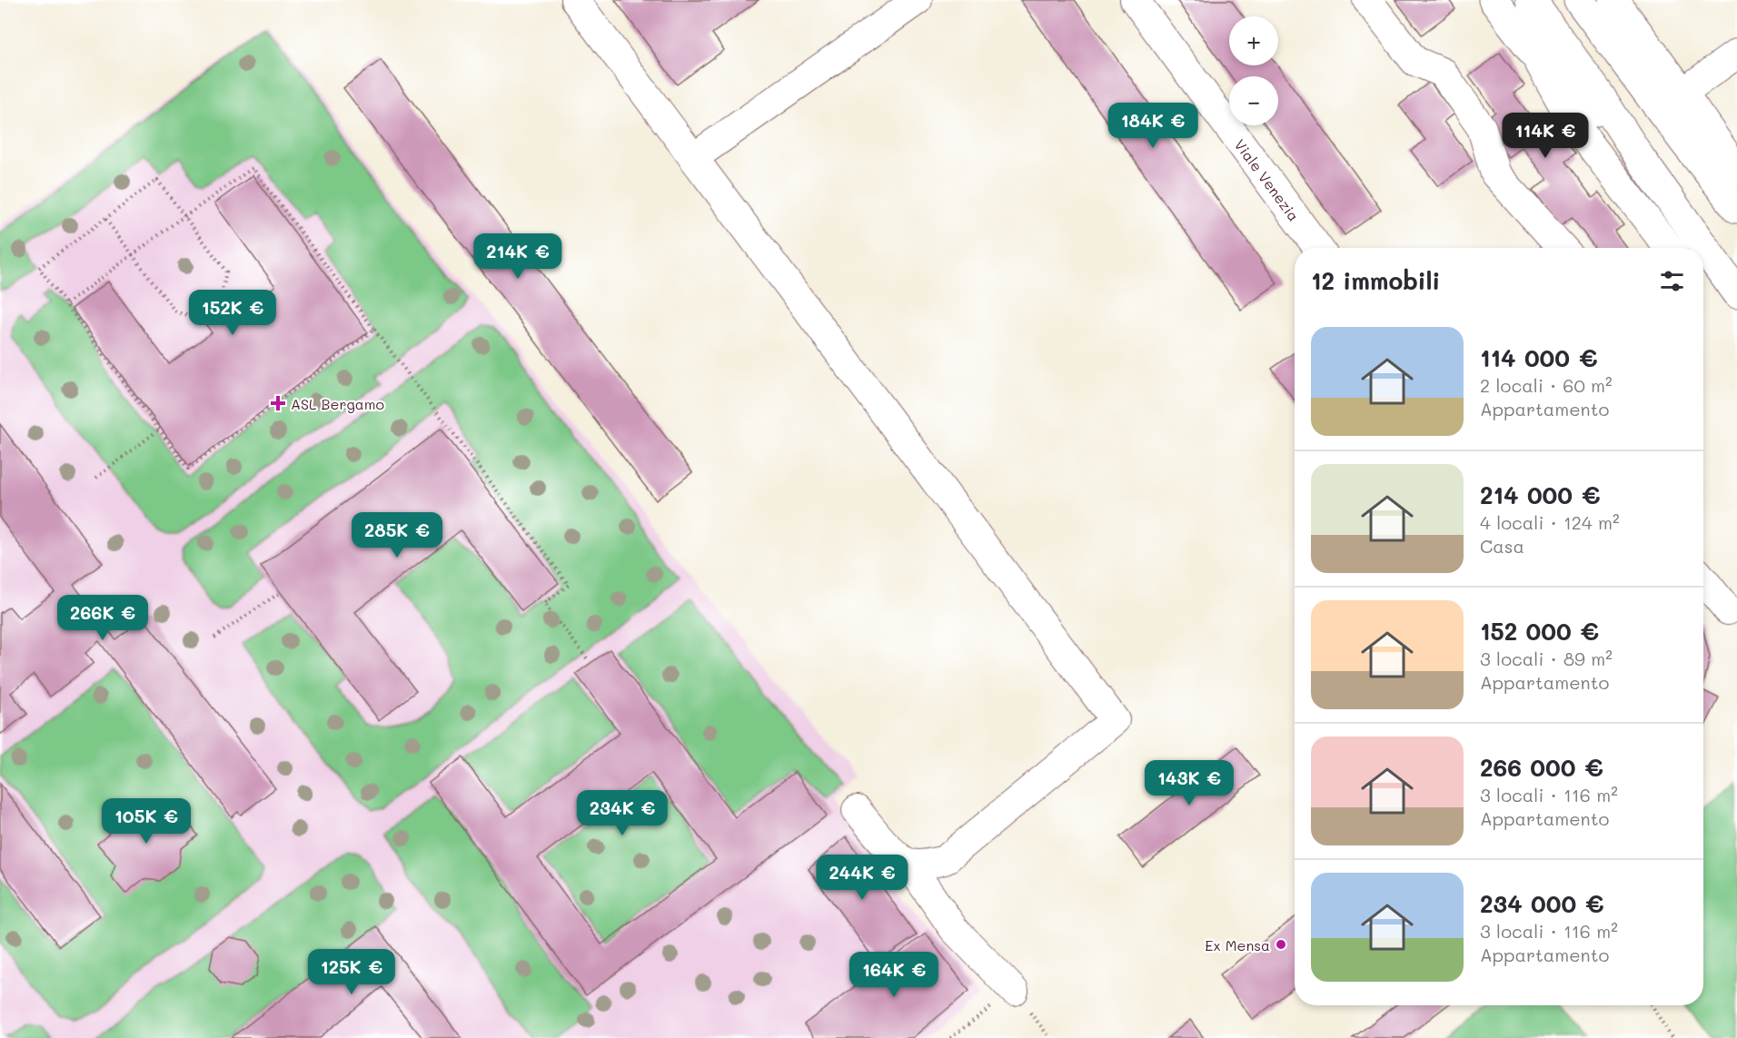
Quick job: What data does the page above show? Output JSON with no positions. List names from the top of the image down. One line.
{"streets":{"street":["Viale Venezia"]},"places":{"health":["ASL Bergamo"],"other":["Ex Mensa"]},"page":{"map_buttons":["+","−"],"price":["184K €","114K €","214K €","152K €","285K €","266K €","143K €","234K €","105K €","244K €","125K €","164K €"],"heading":"12 immobili","list":[{"name":"114 000 €","note":"2 locali · 60 m² · Appartamento"},{"name":"214 000 €","note":"4 locali · 124 m² · Casa"},{"name":"152 000 €","note":"3 locali · 89 m² · Appartamento"},{"name":"266 000 €","note":"3 locali · 116 m² · Appartamento"},{"name":"234 000 €","note":"3 locali · 116 m² · Appartamento"}]}}
